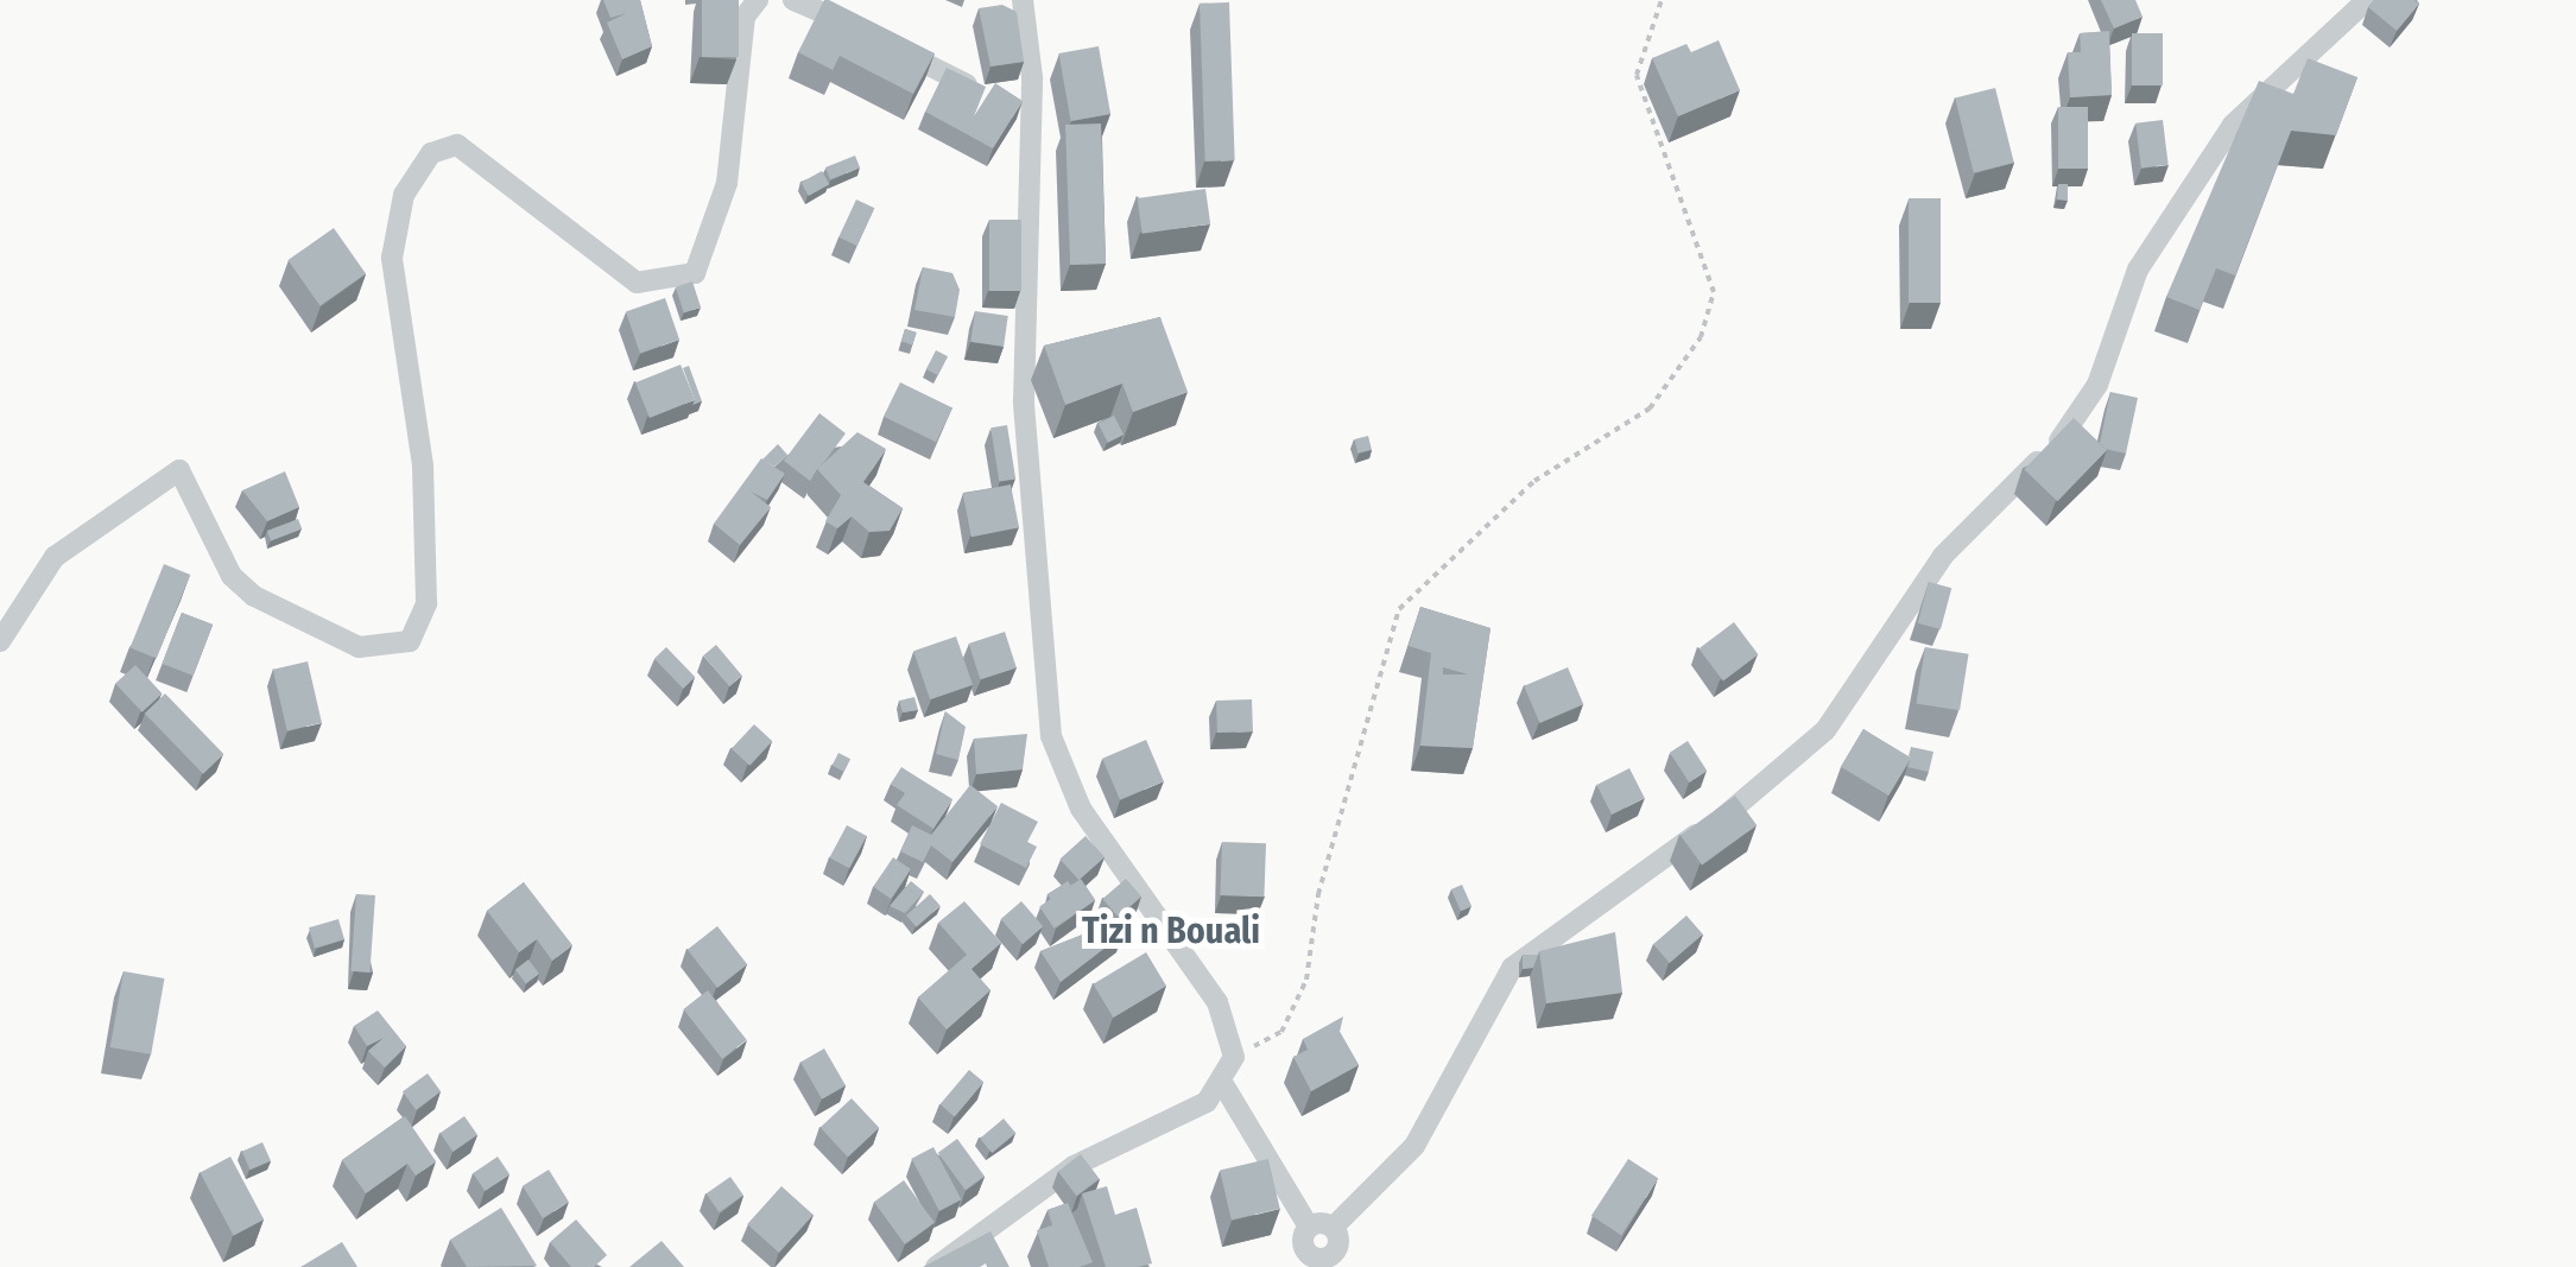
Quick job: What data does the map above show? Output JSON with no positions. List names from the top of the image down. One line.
{"districts":["Tizi n Bouali"]}
